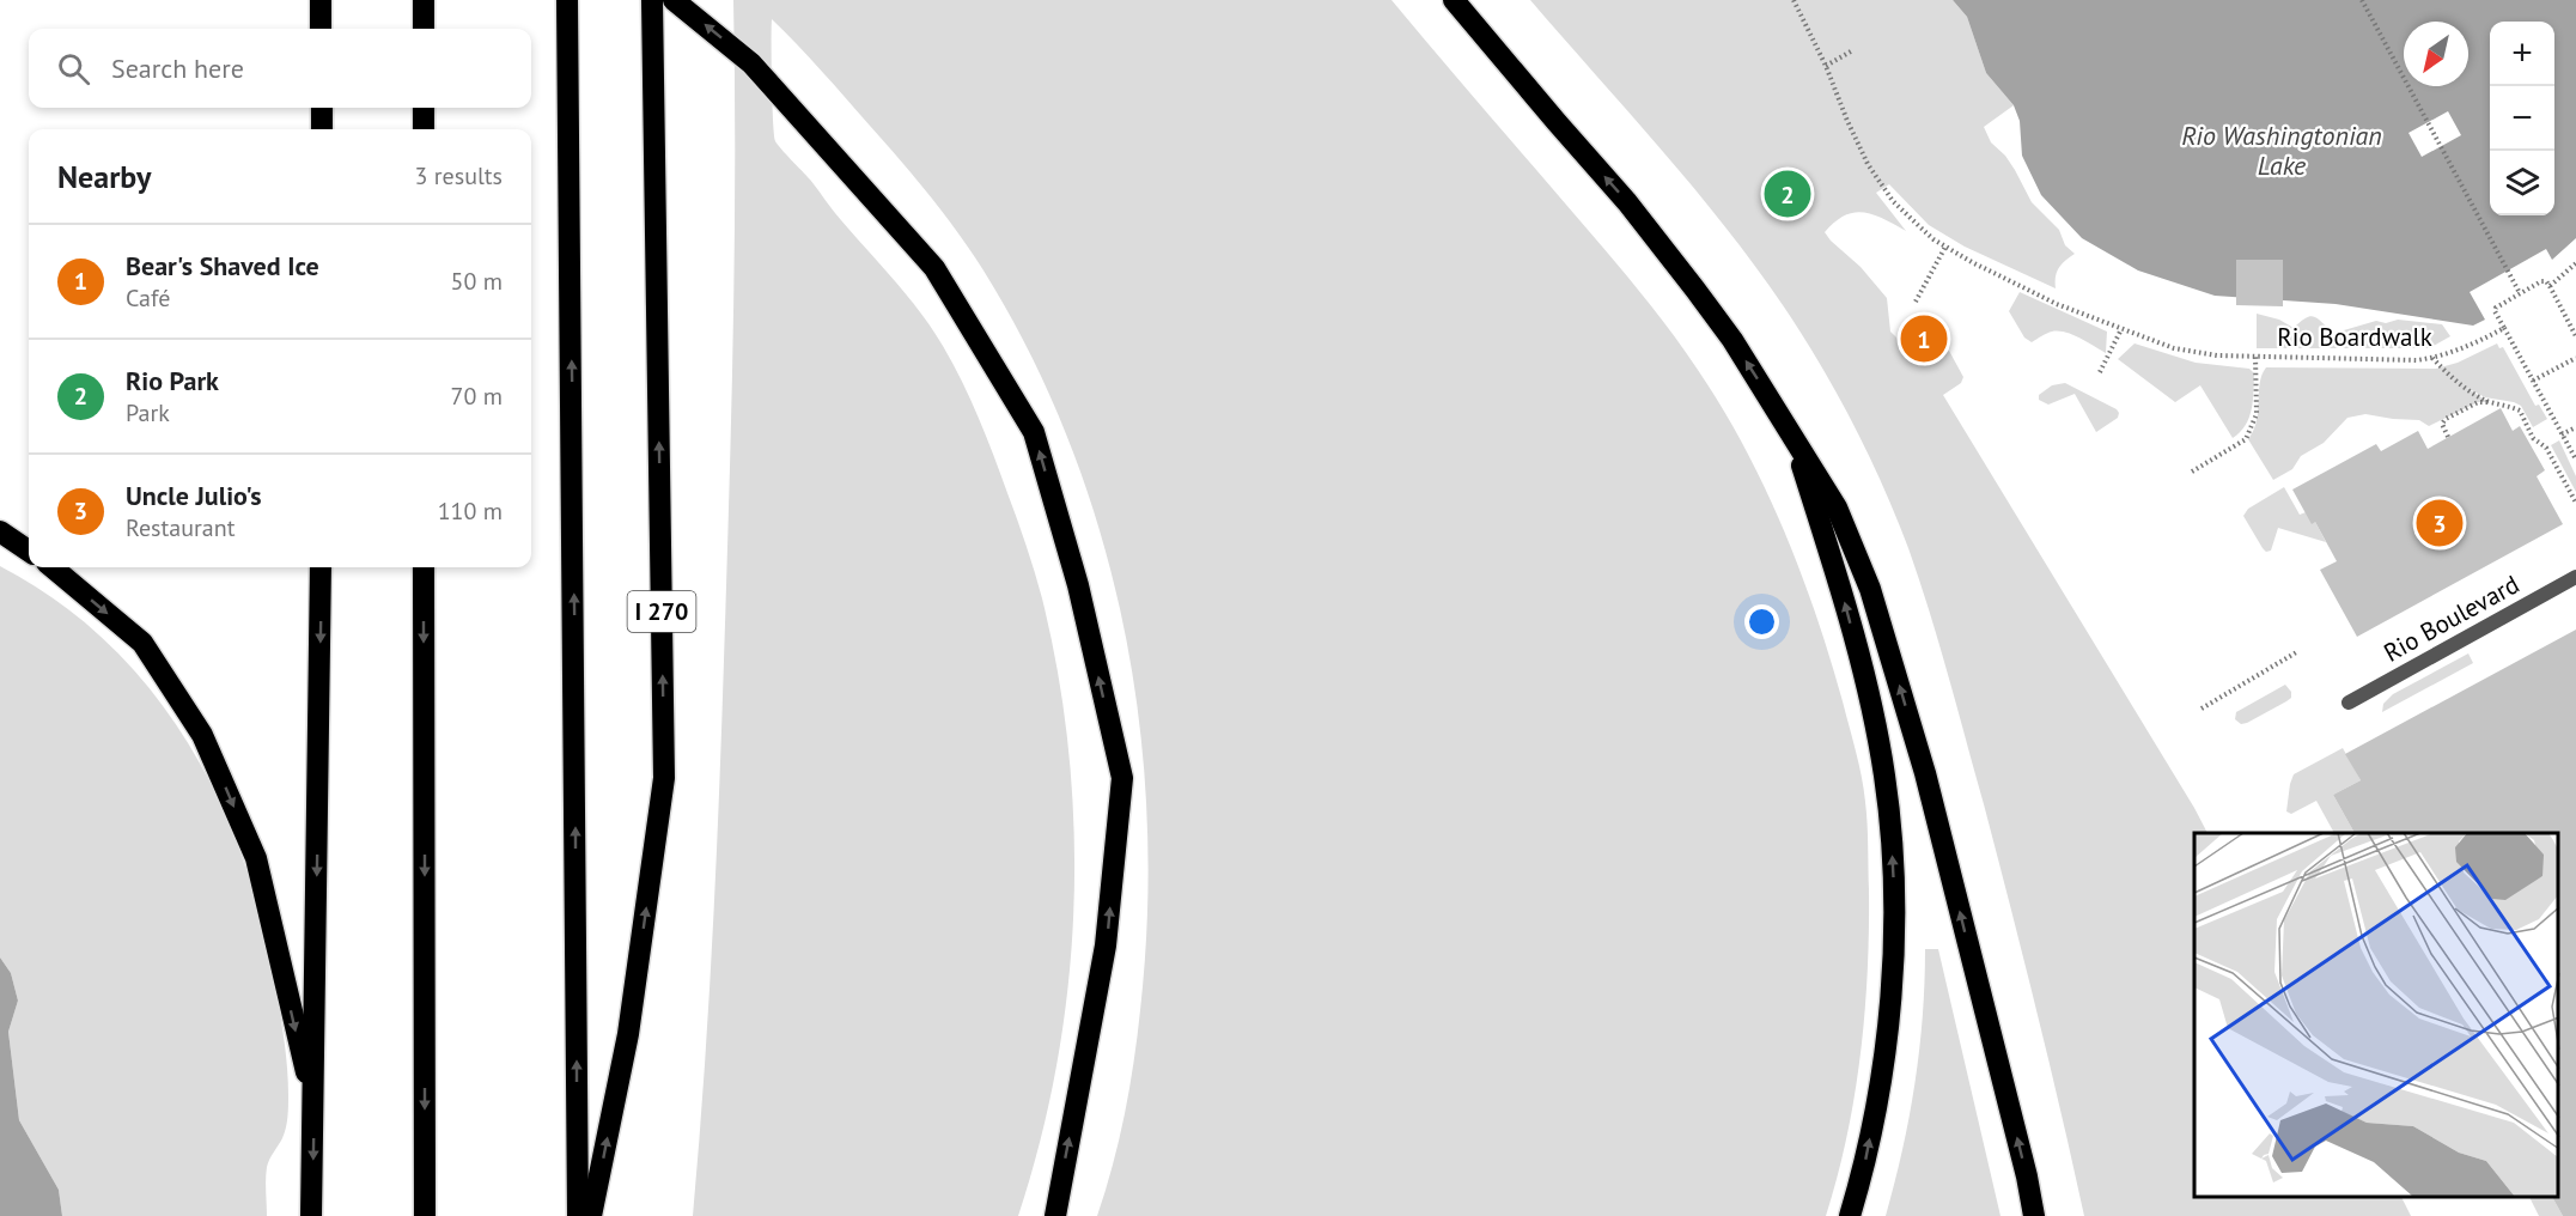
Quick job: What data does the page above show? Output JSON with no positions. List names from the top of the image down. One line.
{"streets":{"highway":["I 270"],"lane":["Rio Boulevard"],"path":["Rio Boardwalk"]},"water":["Rio Washingtonian Lake"],"north":"bottom left","page":{"map_buttons":["+","−"],"search":"Search here","heading":["Nearby","3 results"],"pins":["2","1","3"],"list":[{"mark":"1","name":"Bear's Shaved Ice","note":"Café","value":"50 m"},{"mark":"2","name":"Rio Park","note":"Park","value":"70 m"},{"mark":"3","name":"Uncle Julio's","note":"Restaurant","value":"110 m"}]}}
